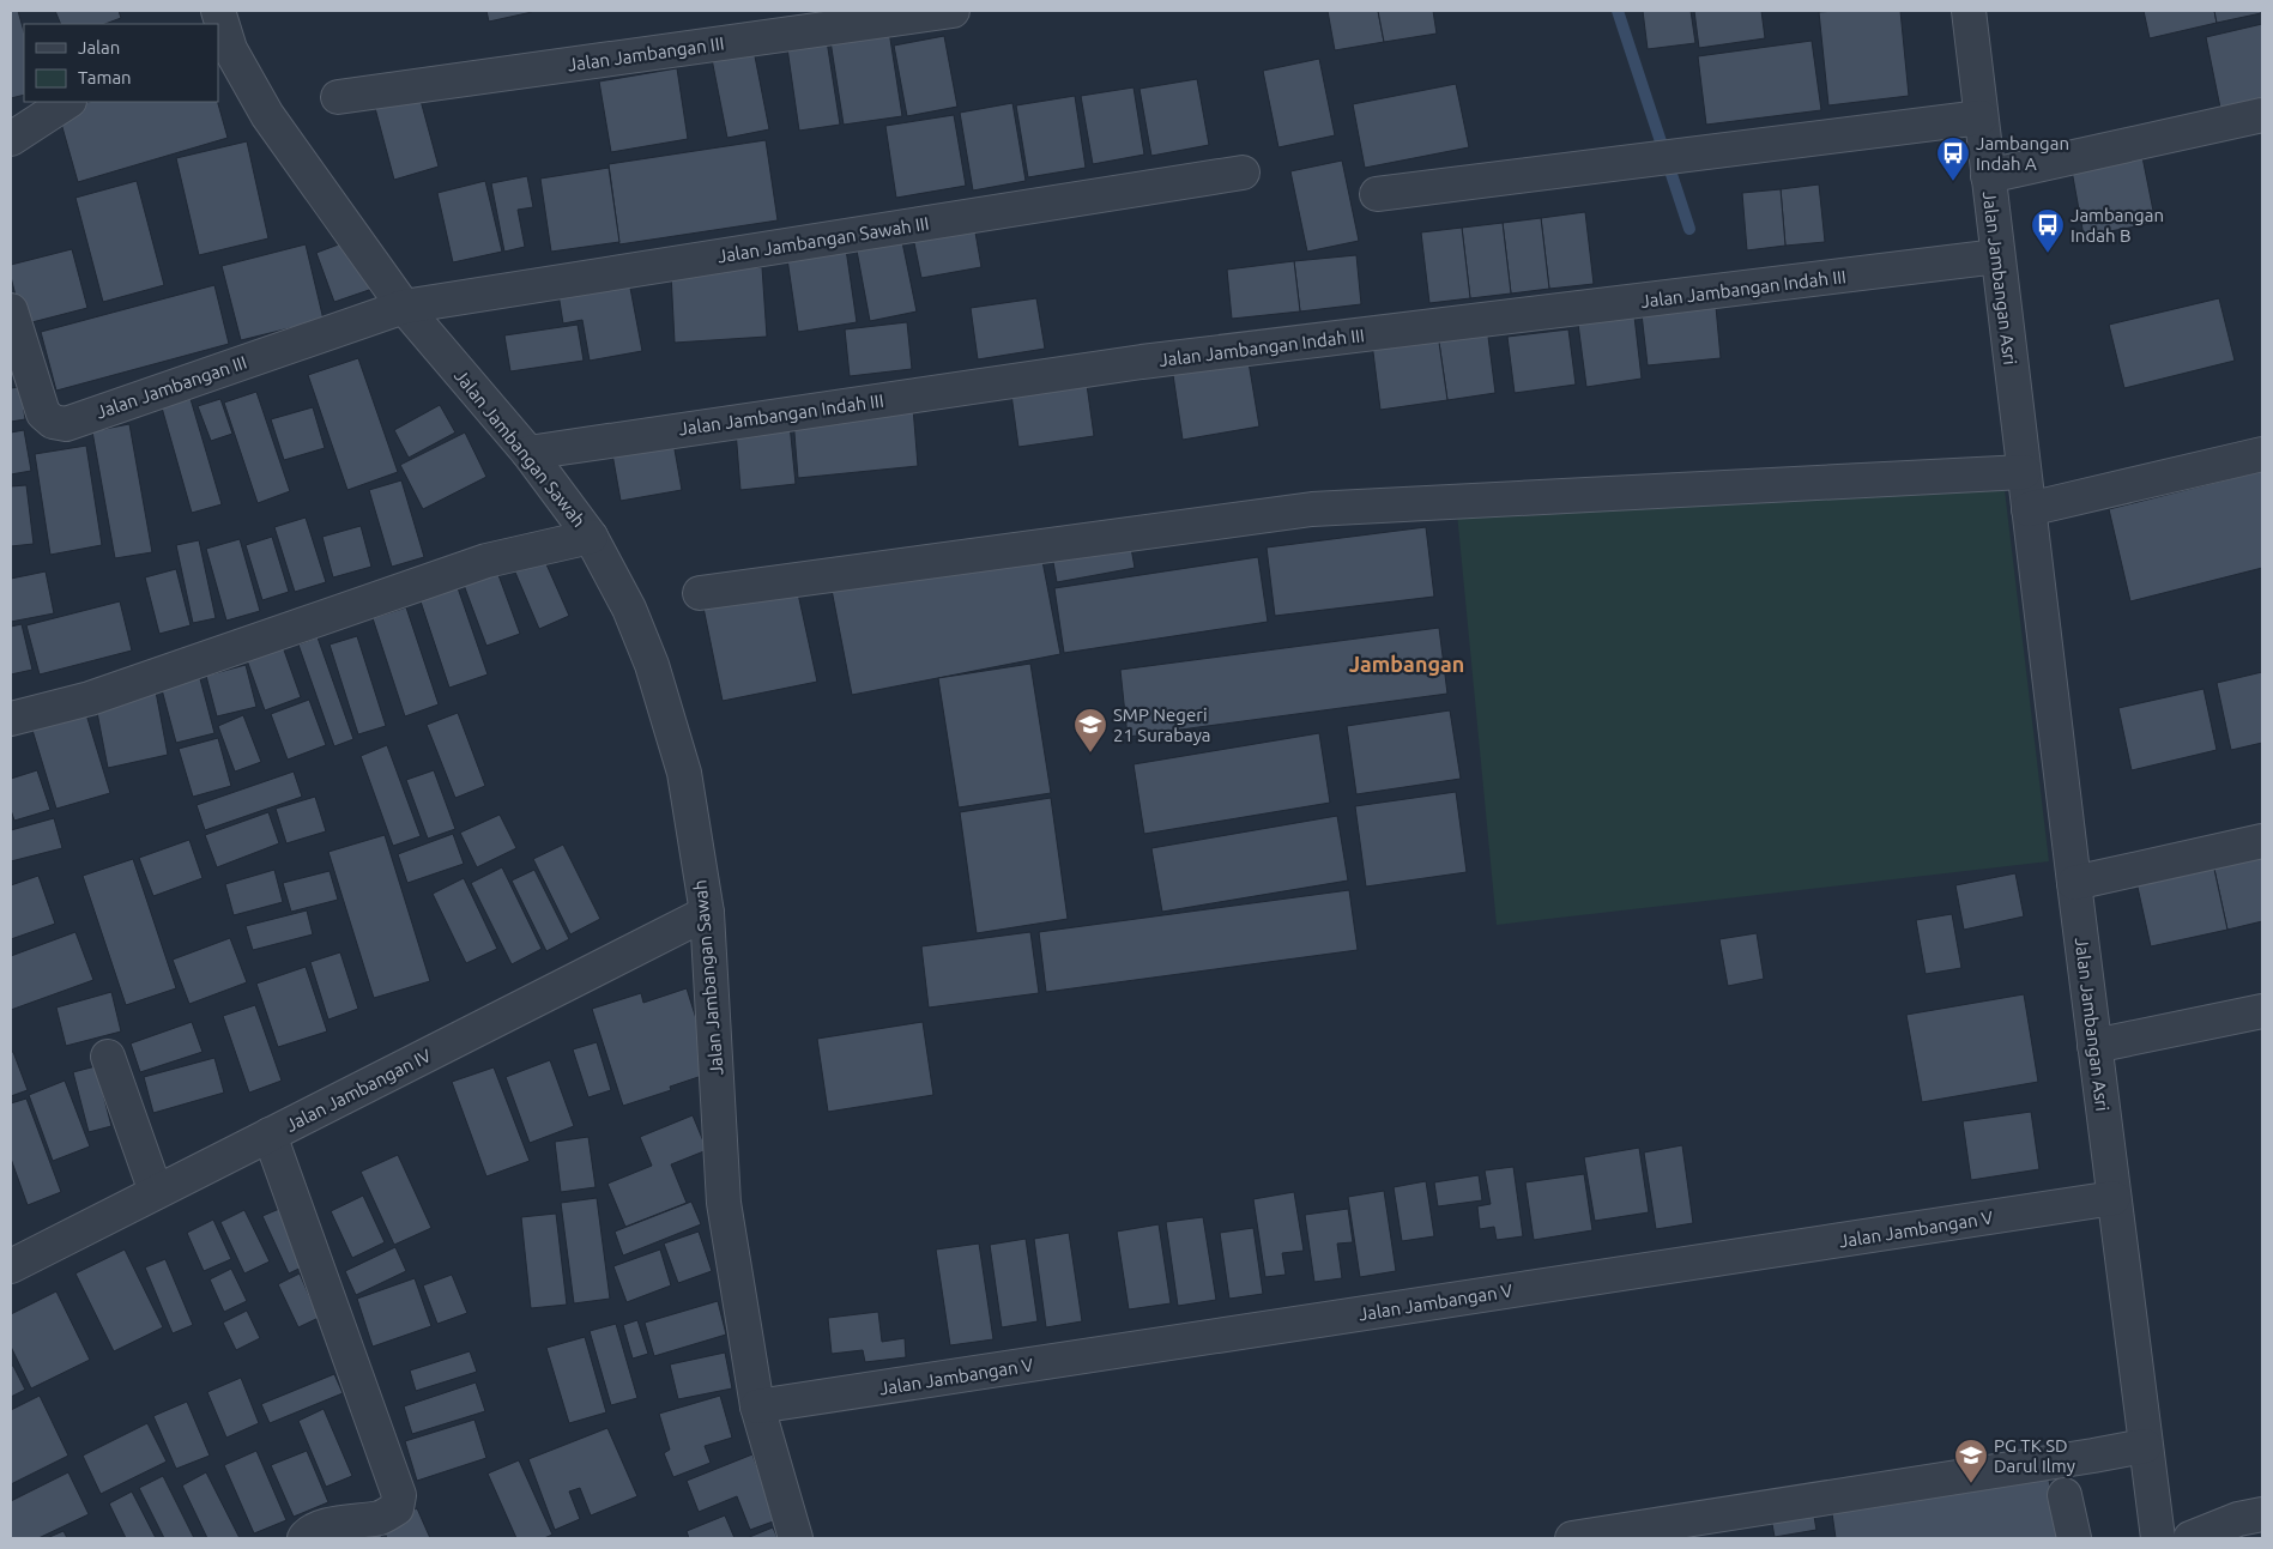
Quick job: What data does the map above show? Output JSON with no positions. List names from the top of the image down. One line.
{"streets":{"street":["Jalan Jambangan III","Jalan Jambangan Sawah III","Jalan Jambangan Asri","Jalan Jambangan Indah III","Jalan Jambangan Sawah","Jalan Jambangan IV","Jalan Jambangan V"]},"crossings":[["Jalan Jambangan III","Jalan Jambangan Sawah III"],["Jalan Jambangan III","Jalan Jambangan Sawah"],["Jalan Jambangan Sawah III","Jalan Jambangan Sawah"],["Jalan Jambangan Asri","Jalan Jambangan Indah III"],["Jalan Jambangan Asri","Jalan Jambangan V"],["Jalan Jambangan Indah III","Jalan Jambangan Sawah"],["Jalan Jambangan Sawah","Jalan Jambangan IV"],["Jalan Jambangan Sawah","Jalan Jambangan V"]],"districts":["Jambangan"],"places":{"bus stop":["Jambangan Indah A","Jambangan Indah B"],"school or university":["SMP Negeri 21 Surabaya","PG TK SD Darul Ilmy"]},"legend":["Jalan","Taman"]}
